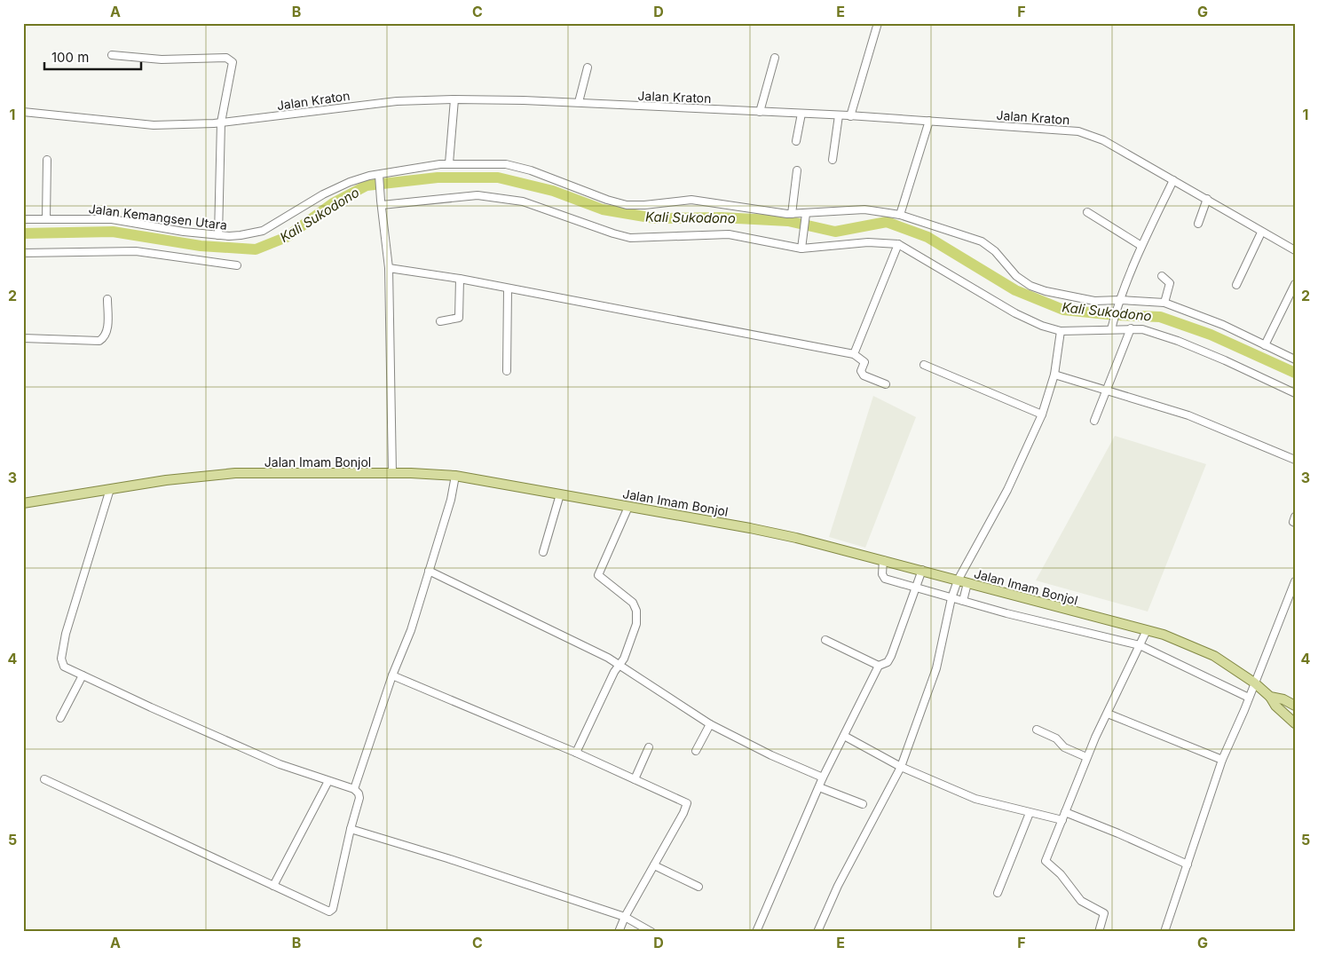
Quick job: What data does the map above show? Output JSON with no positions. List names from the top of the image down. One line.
{"streets":{"main road":["Jalan Imam Bonjol"],"street":["Jalan Kraton","Jalan Kemangsen Utara"]},"water":["Kali Sukodono"],"scale_bar":"100 m","grid":{"columns":["A","B","C","D","E","F","G"],"rows":["1","2","3","4","5"]}}
